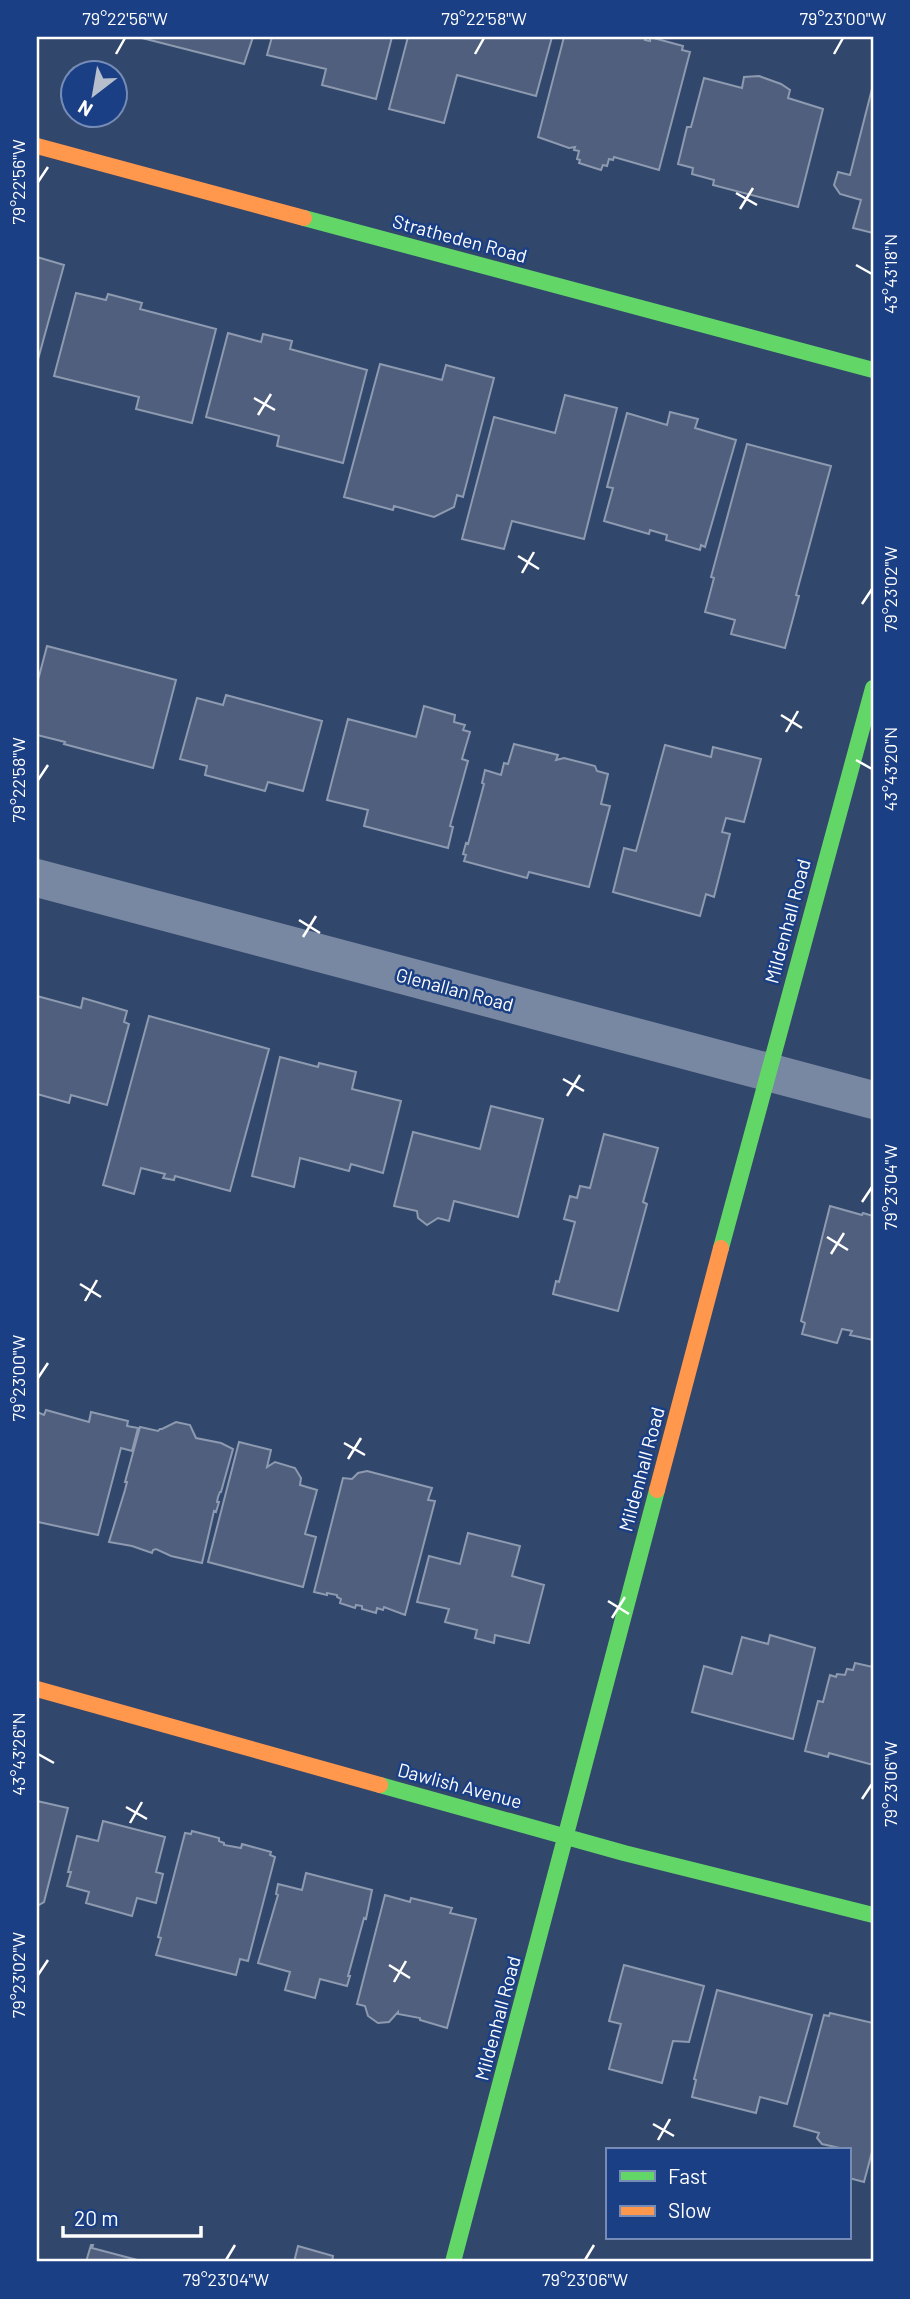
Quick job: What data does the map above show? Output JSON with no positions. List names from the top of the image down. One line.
{"streets":{"street":["Stratheden Road","Mildenhall Road","Glenallan Road","Dawlish Avenue"]},"crossings":[["Mildenhall Road","Glenallan Road"],["Mildenhall Road","Dawlish Avenue"]],"legend":["Fast","Slow"],"scale_bar":"20 m","north":"bottom left","coordinates":["79°22'56\"W","79°22'58\"W","79°23'00\"W","43°43'18\"N","79°23'02\"W","43°43'20\"N","79°23'04\"W","43°43'26\"N","79°23'06\"W"]}
